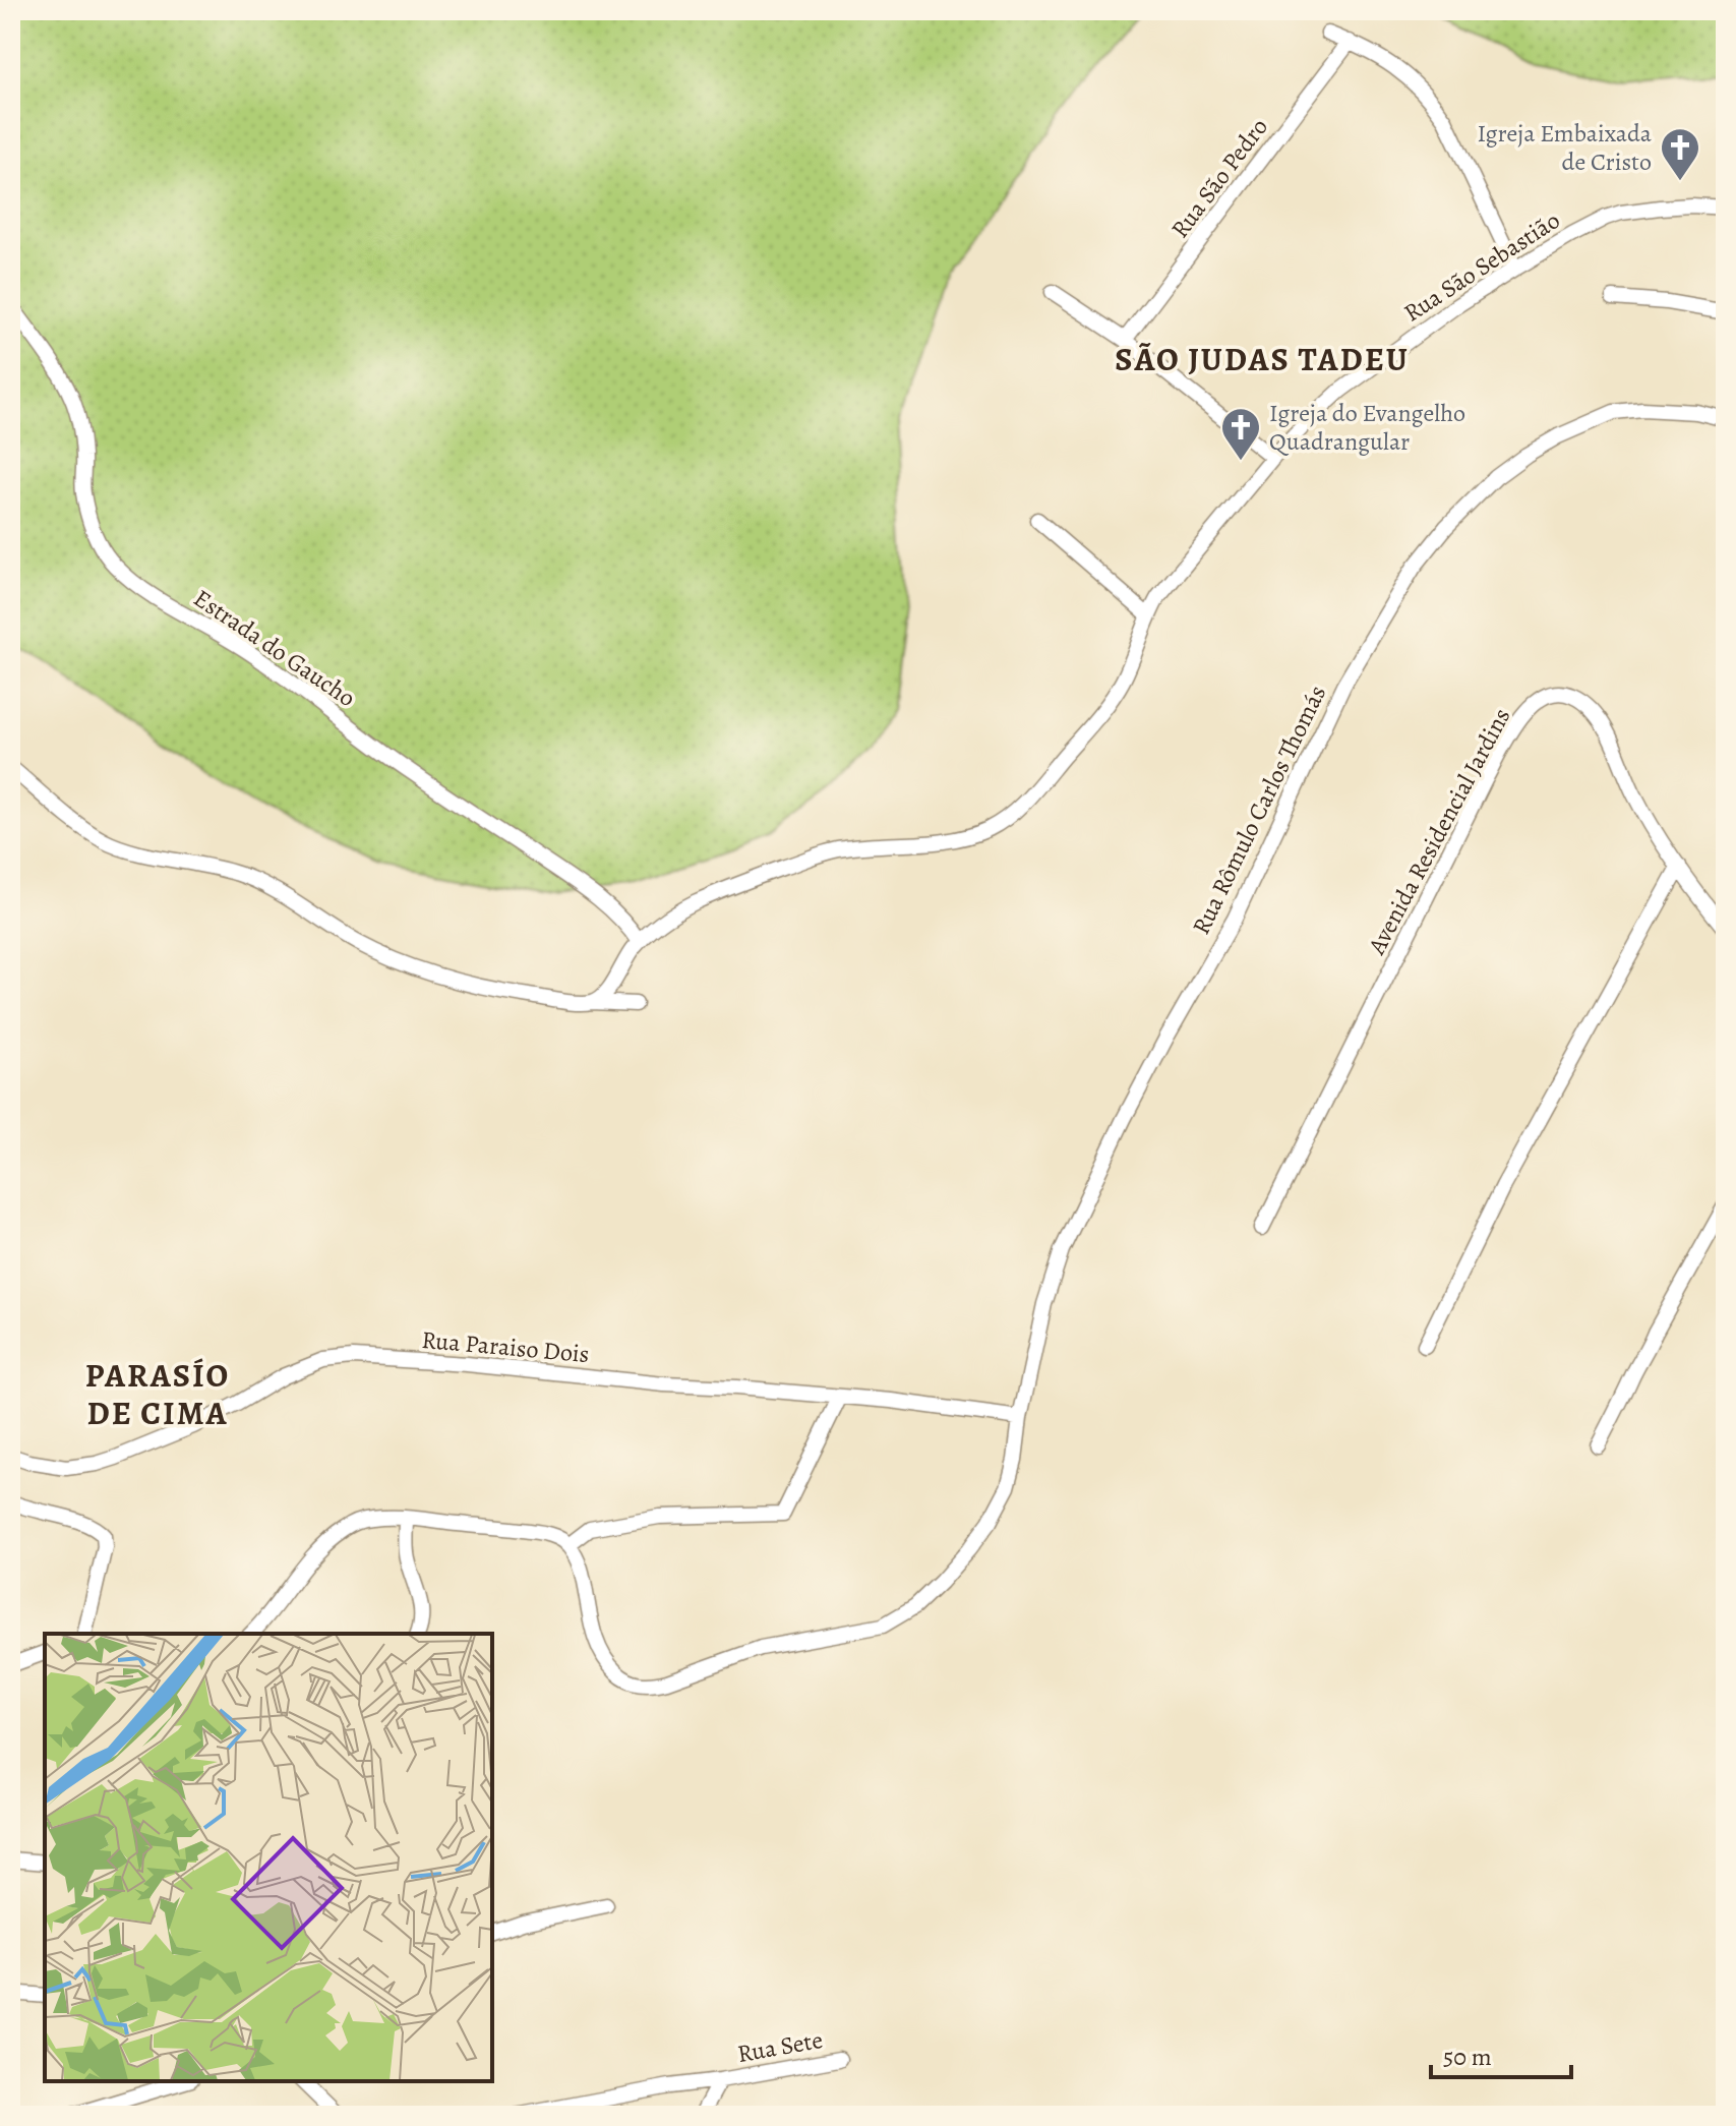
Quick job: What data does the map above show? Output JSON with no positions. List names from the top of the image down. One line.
{"streets":{"street":["Rua São Pedro","Rua São Sebastião","Estrada do Gaucho","Rua Rômulo Carlos Thomás","Avenida Residencial Jardins","Rua Paraiso Dois","Rua Sete"]},"crossings":[["Rua São Sebastião","Estrada do Gaucho"],["Rua Rômulo Carlos Thomás","Rua Paraiso Dois"]],"districts":["SÃO JUDAS TADEU","PARASÍO DE CIMA"],"places":{"church":["Igreja Embaixada de Cristo","Igreja do Evangelho Quadrangular"]},"scale_bar":"50 m"}
